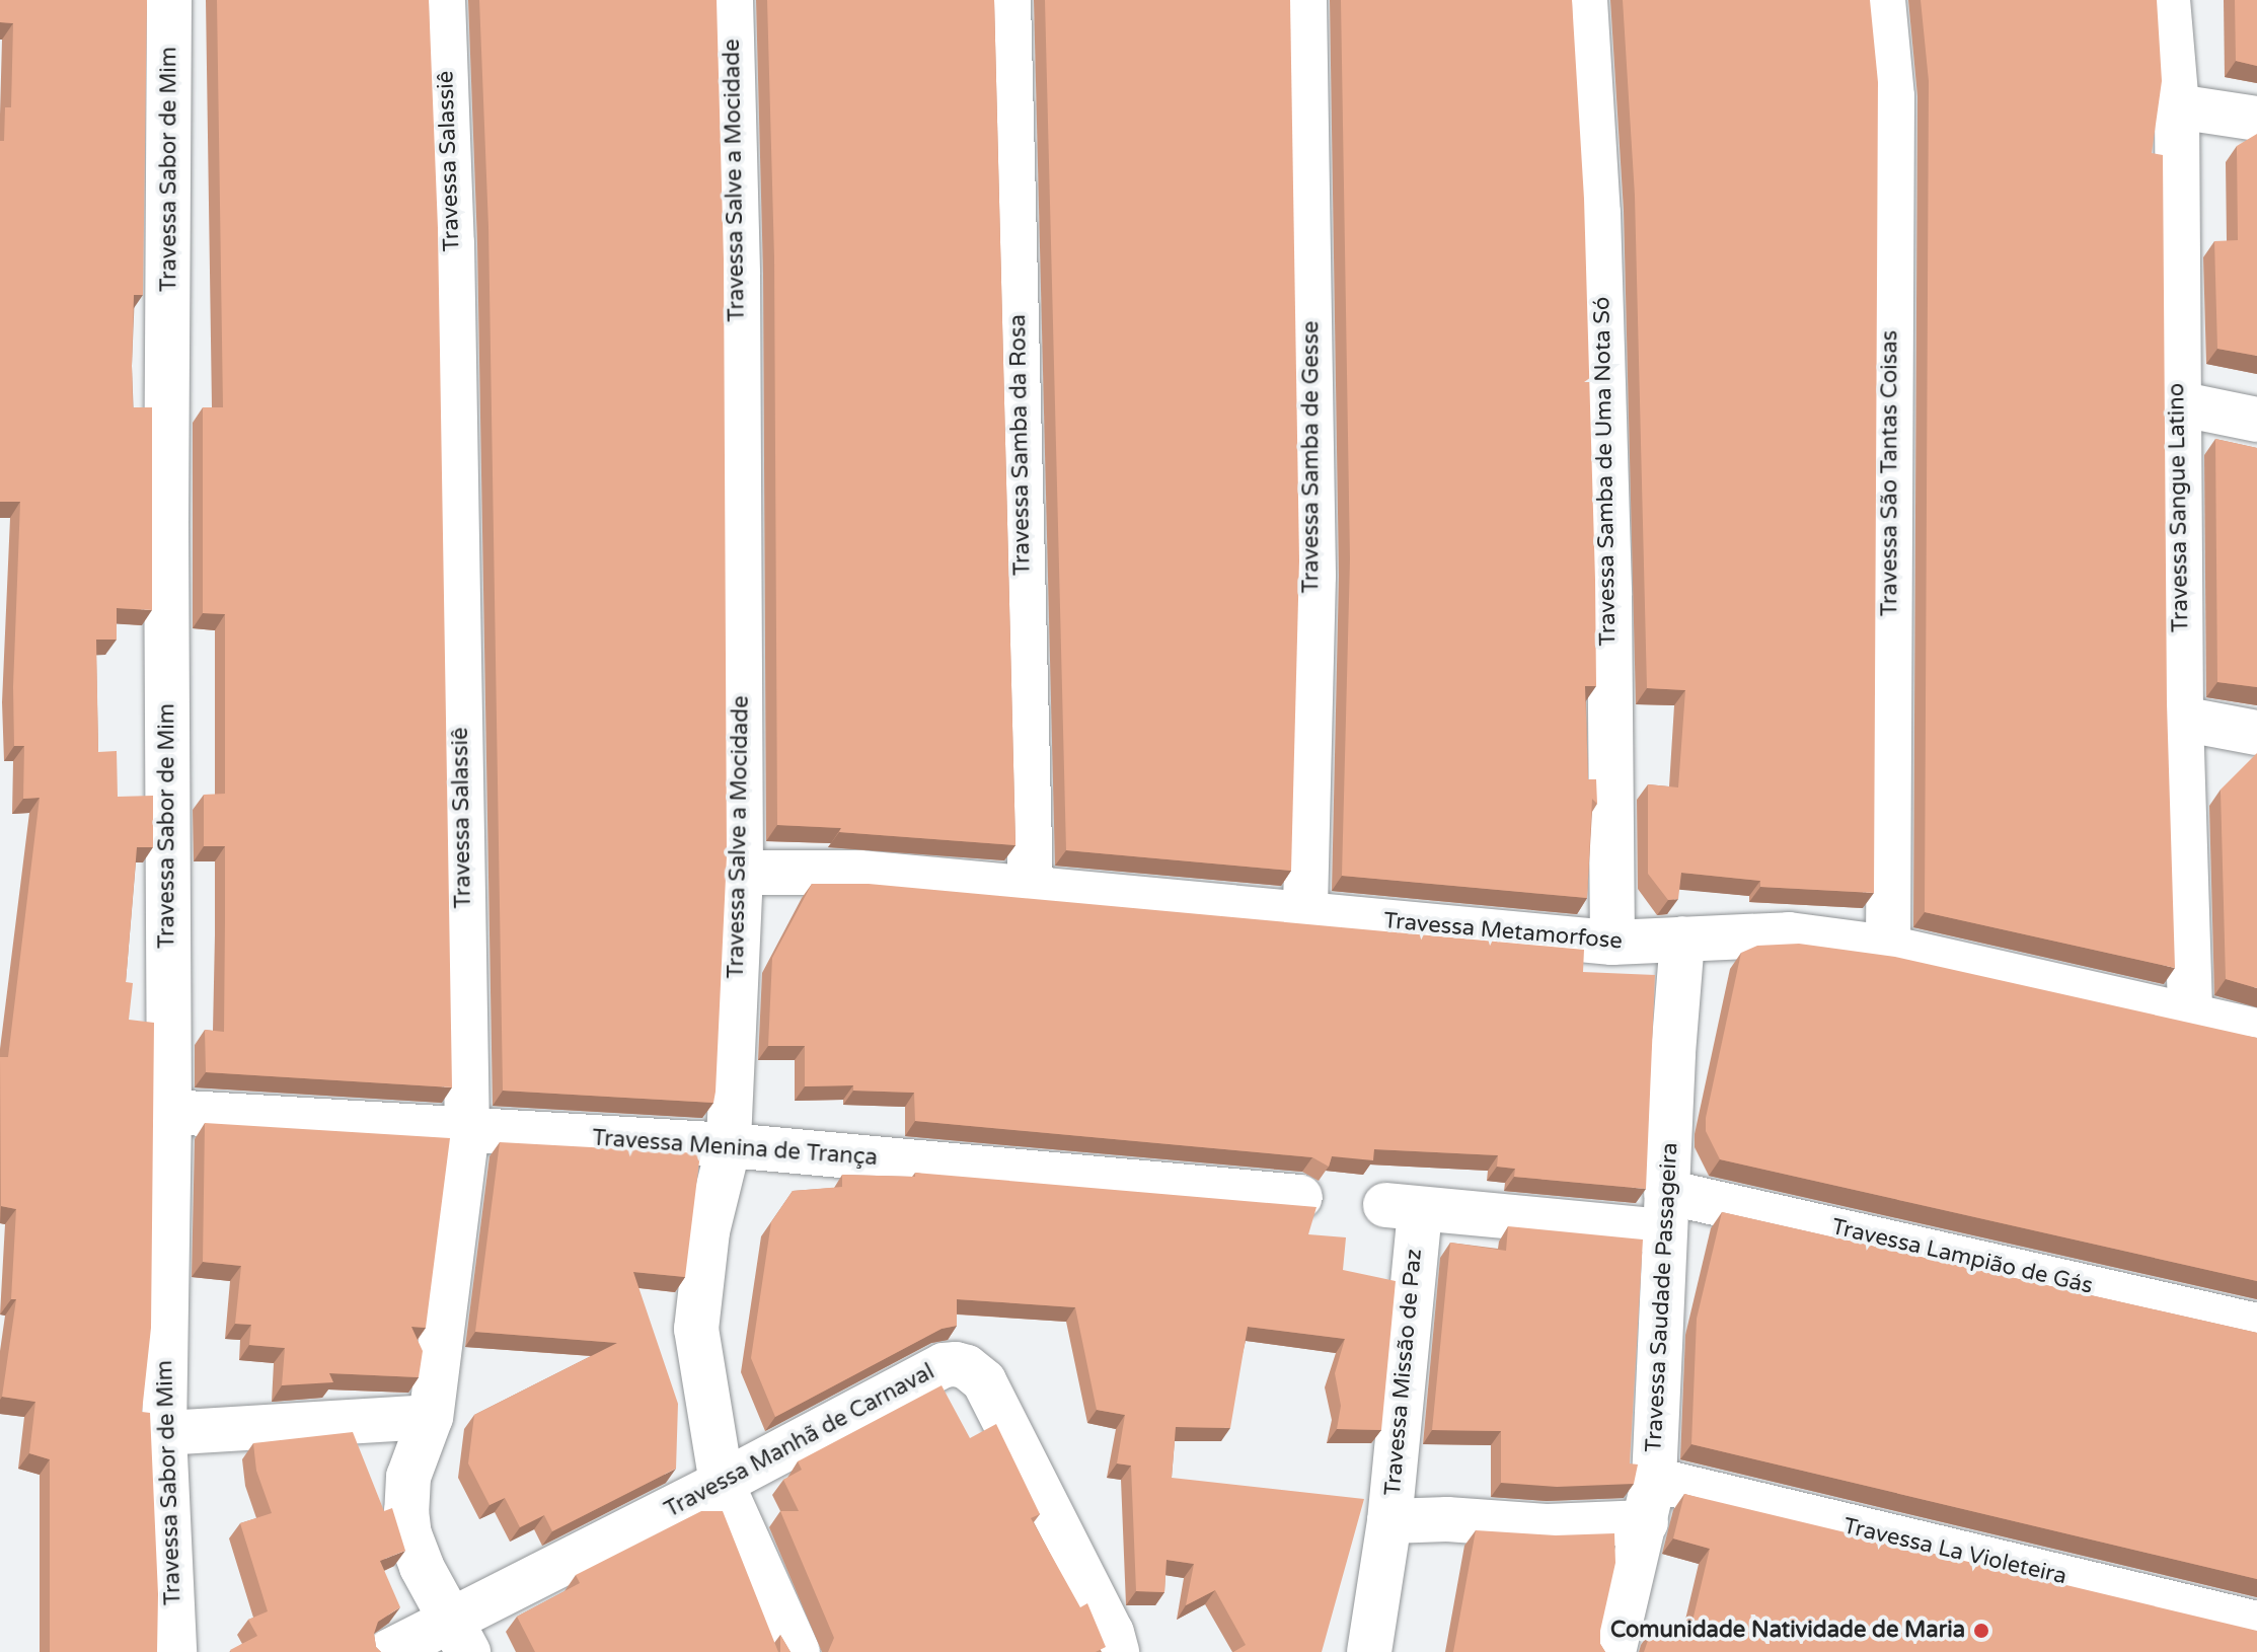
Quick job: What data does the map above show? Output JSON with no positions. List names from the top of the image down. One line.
{"streets":{"street":["Travessa Salassiê","Travessa Sabor de Mim","Travessa Salve a Mocidade","Travessa Samba da Rosa","Travessa Samba de Gesse","Travessa Samba de Uma Nota Só","Travessa São Tantas Coisas","Travessa Sangue Latino","Travessa Metamorfose","Travessa Menina de Trança","Travessa Lampião de Gás","Travessa Saudade Passageira","Travessa Missão de Paz","Travessa Manhã de Carnaval","Travessa La Violeteira"]},"crossings":[["Travessa Salassiê","Travessa Menina de Trança"],["Travessa Salassiê","Travessa Manhã de Carnaval"],["Travessa Sabor de Mim","Travessa Menina de Trança"],["Travessa Salve a Mocidade","Travessa Metamorfose"],["Travessa Salve a Mocidade","Travessa Menina de Trança"],["Travessa Salve a Mocidade","Travessa Manhã de Carnaval"],["Travessa Samba da Rosa","Travessa Metamorfose"],["Travessa Samba de Gesse","Travessa Metamorfose"],["Travessa Samba de Uma Nota Só","Travessa Metamorfose"],["Travessa São Tantas Coisas","Travessa Metamorfose"],["Travessa Sangue Latino","Travessa Metamorfose"],["Travessa Metamorfose","Travessa Saudade Passageira"],["Travessa Lampião de Gás","Travessa Saudade Passageira"],["Travessa Lampião de Gás","Travessa Missão de Paz"],["Travessa Saudade Passageira","Travessa Missão de Paz"],["Travessa Saudade Passageira","Travessa La Violeteira"]],"places":["Comunidade Natividade de Maria"]}
